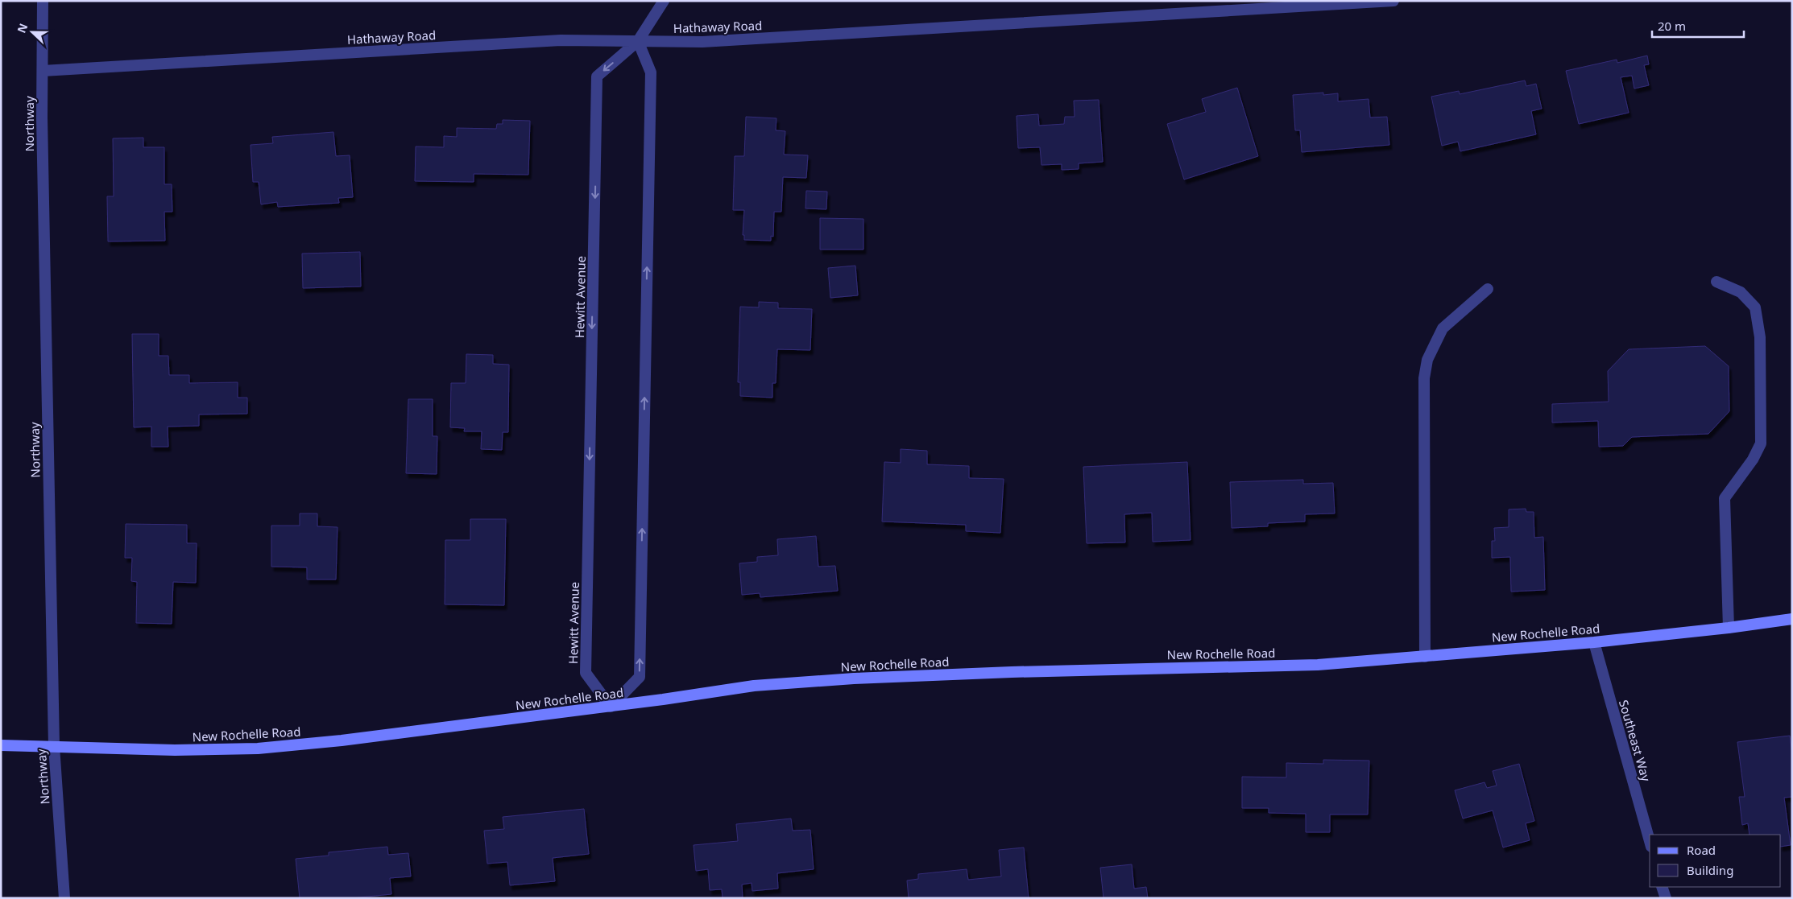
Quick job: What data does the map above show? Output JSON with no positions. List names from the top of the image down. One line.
{"streets":{"main road":["New Rochelle Road"],"street":["Hathaway Road","Northway","Hewitt Avenue","Southeast Way"]},"crossings":[["Hathaway Road","Northway"],["Hathaway Road","Hewitt Avenue"],["Northway","New Rochelle Road"],["Hewitt Avenue","New Rochelle Road"],["New Rochelle Road","Southeast Way"]],"legend":["Road","Building"],"scale_bar":"20 m","north":"left"}
